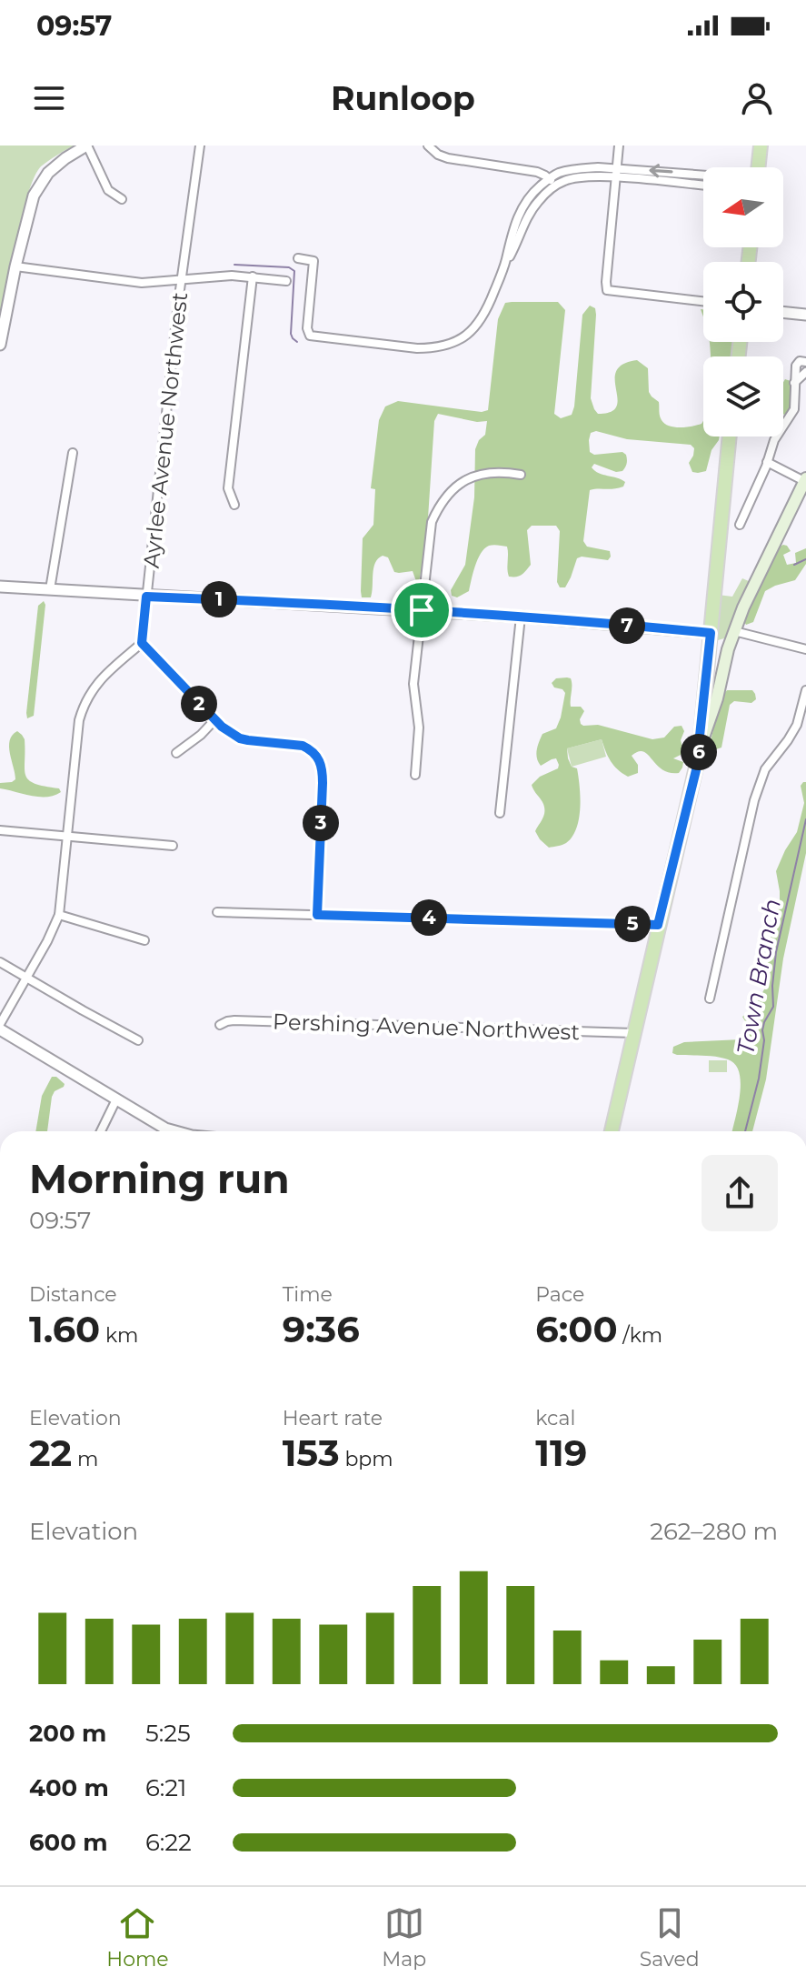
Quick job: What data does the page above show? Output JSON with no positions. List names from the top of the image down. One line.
{"streets":{"street":["Ayrlee Avenue Northwest","Pershing Avenue Northwest"]},"water":["Town Branch"],"north":"left","page":{"status":"09:57","header":"Runloop","pins":["1","7","2","6","3","4","5"],"heading":["Morning run","09:57"],"stats":[["Distance","1.60 km"],["Time","9:36"],["Pace","6:00 /km"],["Elevation","22 m"],["Heart rate","153 bpm"],["kcal","119"]],"chart":["Elevation","262–280 m"],"list":[{"name":"200 m","note":"5:25"},{"name":"400 m","note":"6:21"},{"name":"600 m","note":"6:22"}],"tabs":["Home","Map","Saved"]}}
